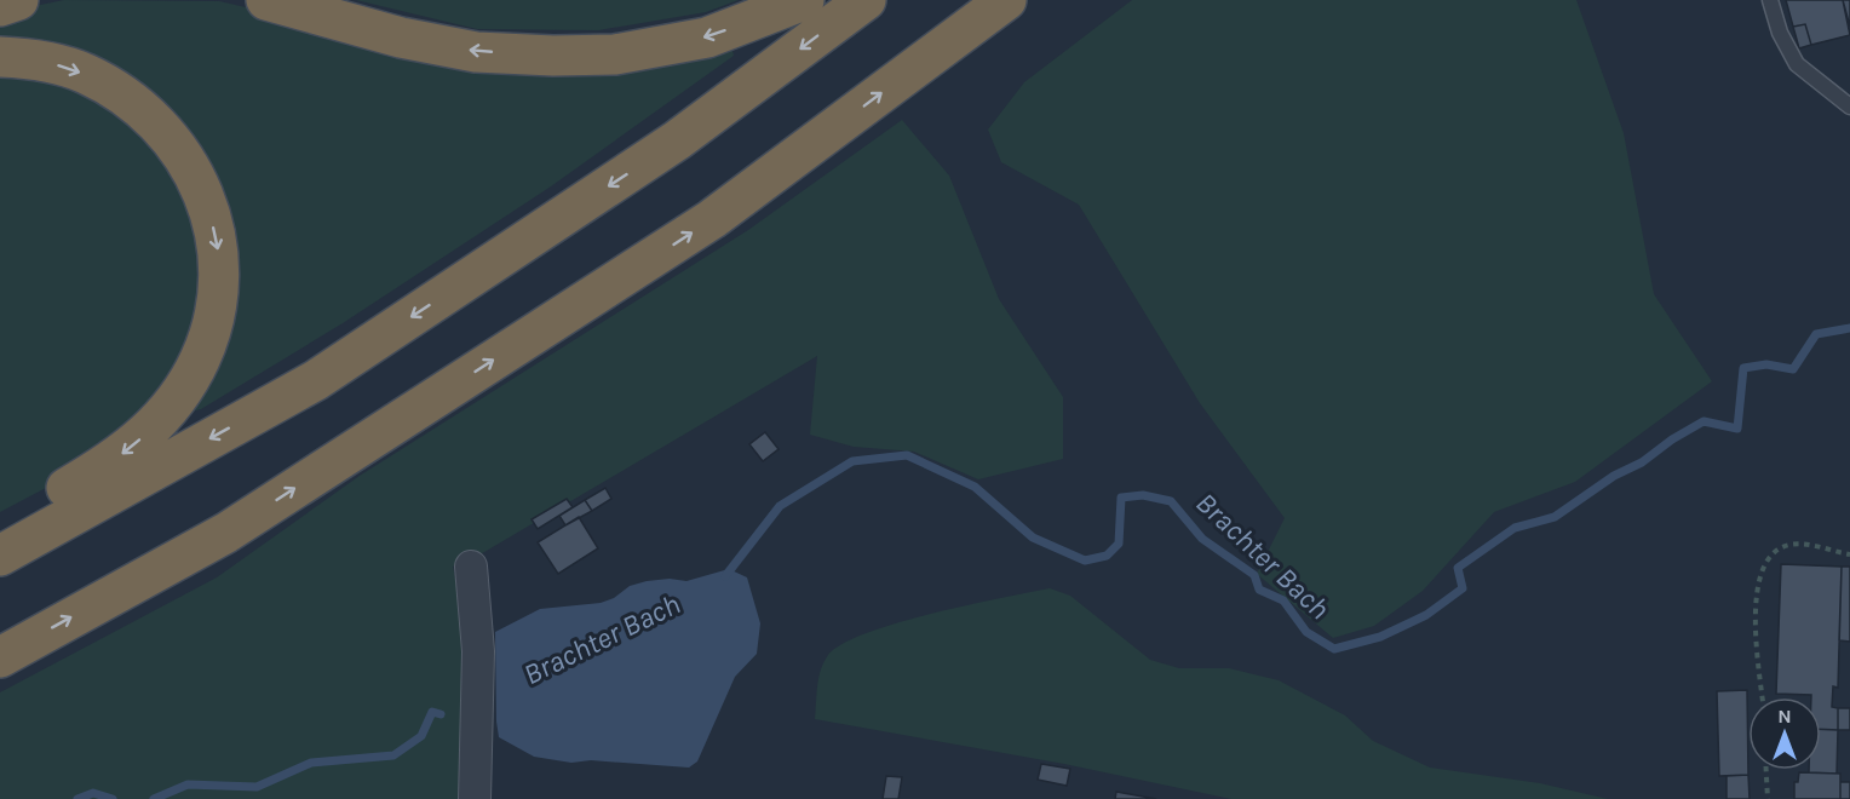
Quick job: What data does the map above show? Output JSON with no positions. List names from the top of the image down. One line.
{"water":["Brachter Bach"],"north":"top"}
